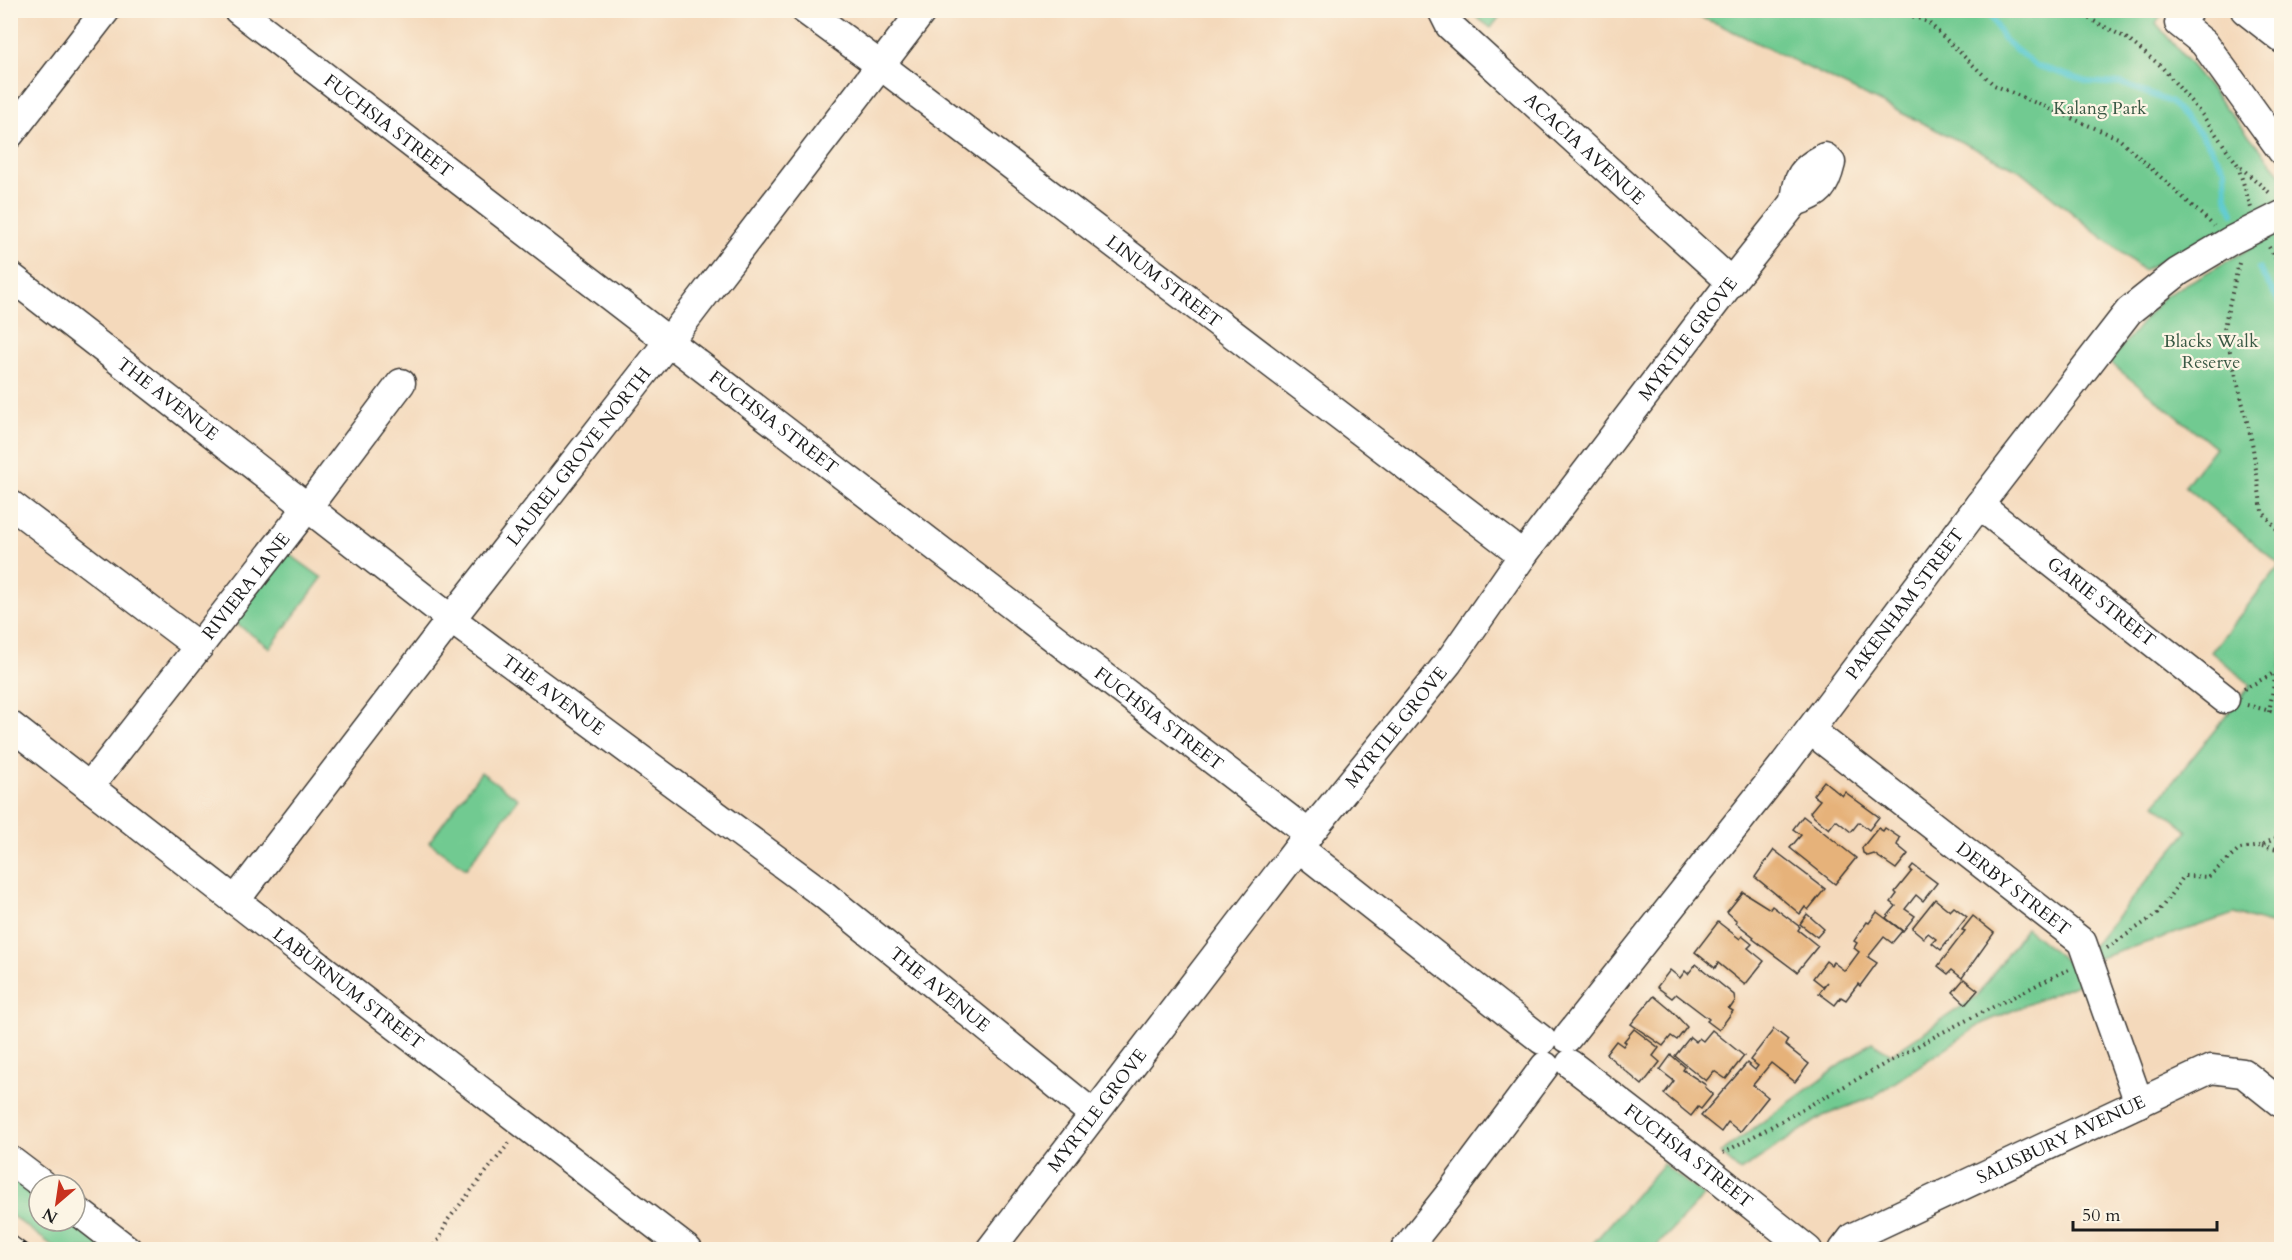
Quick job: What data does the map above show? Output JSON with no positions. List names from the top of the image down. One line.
{"streets":{"street":["FUCHSIA STREET","ACACIA AVENUE","LINUM STREET","MYRTLE GROVE","THE AVENUE","LAUREL GROVE NORTH","RIVIERA LANE","GARIE STREET","PAKENHAM STREET","DERBY STREET","LABURNUM STREET","SALISBURY AVENUE"]},"crossings":[["FUCHSIA STREET","MYRTLE GROVE"],["FUCHSIA STREET","LAUREL GROVE NORTH"],["FUCHSIA STREET","PAKENHAM STREET"],["ACACIA AVENUE","MYRTLE GROVE"],["LINUM STREET","MYRTLE GROVE"],["LINUM STREET","LAUREL GROVE NORTH"],["MYRTLE GROVE","THE AVENUE"],["THE AVENUE","LAUREL GROVE NORTH"],["THE AVENUE","RIVIERA LANE"],["LAUREL GROVE NORTH","LABURNUM STREET"],["RIVIERA LANE","LABURNUM STREET"],["GARIE STREET","PAKENHAM STREET"],["PAKENHAM STREET","DERBY STREET"],["DERBY STREET","SALISBURY AVENUE"]],"parks":["Kalang Park","Blacks Walk Reserve"],"scale_bar":"50 m","north":"bottom left"}
